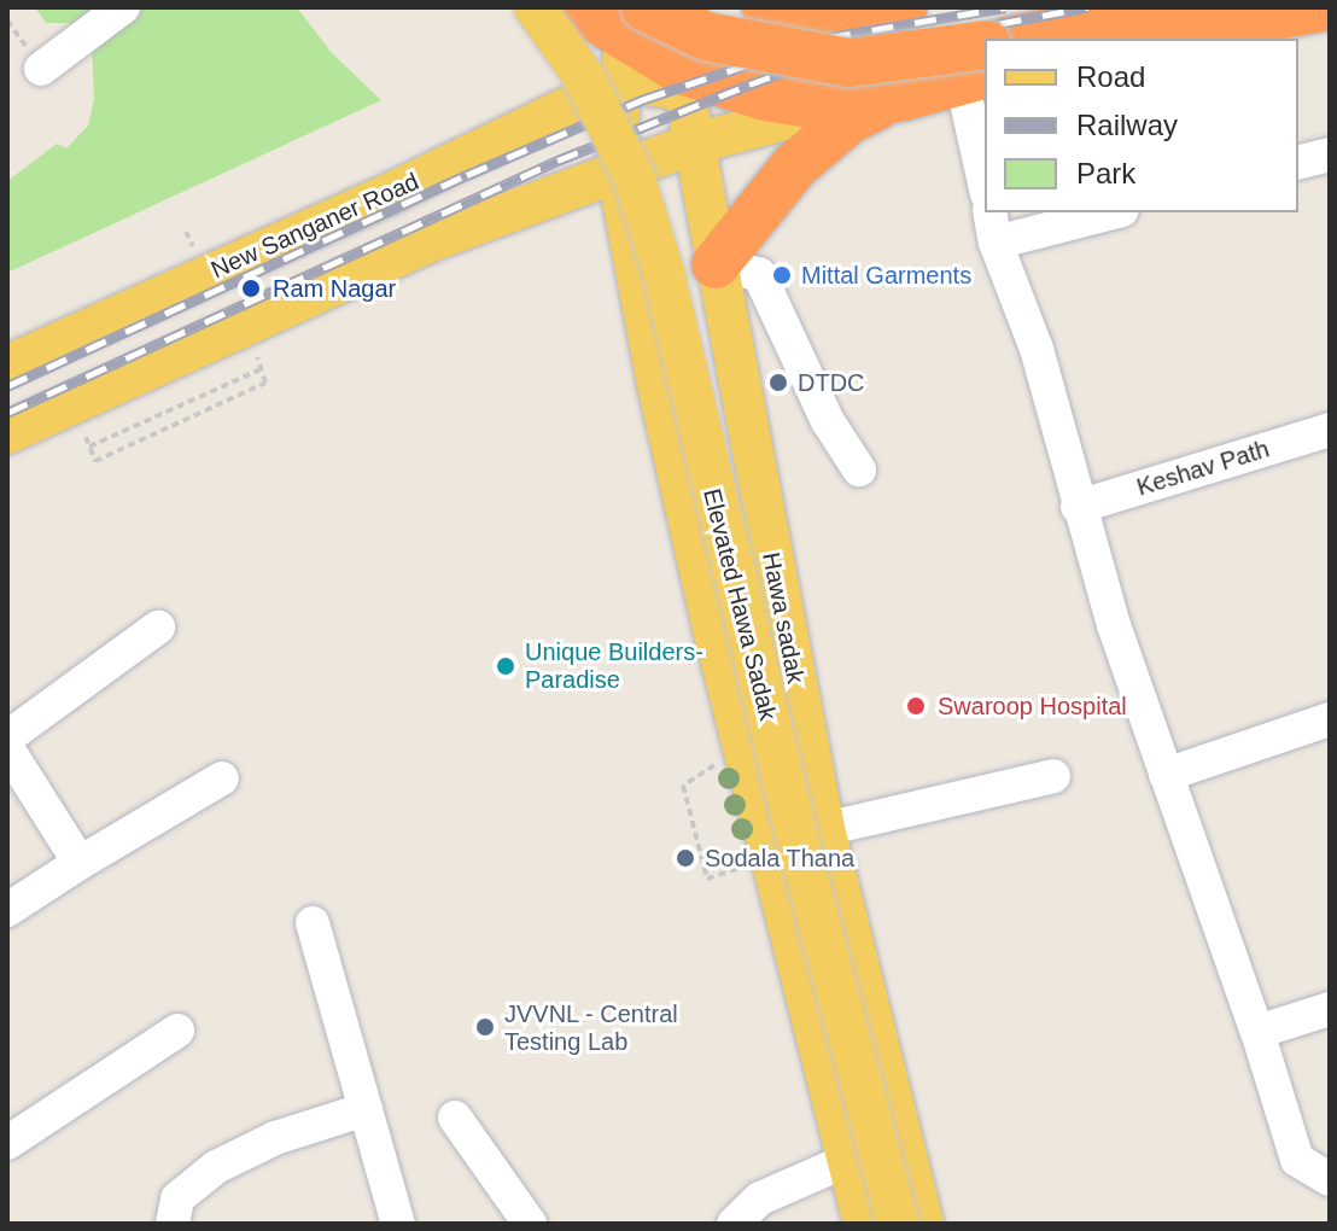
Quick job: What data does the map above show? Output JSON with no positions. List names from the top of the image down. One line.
{"streets":{"main road":["New Sanganer Road","Elevated Hawa Sadak","Hawa sadak"],"street":["Keshav Path"]},"places":["Mittal Garments","Ram Nagar","DTDC","Unique Builders- Paradise","Swaroop Hospital","Sodala Thana","JVVNL - Central Testing Lab"],"legend":["Road","Railway","Park"]}
